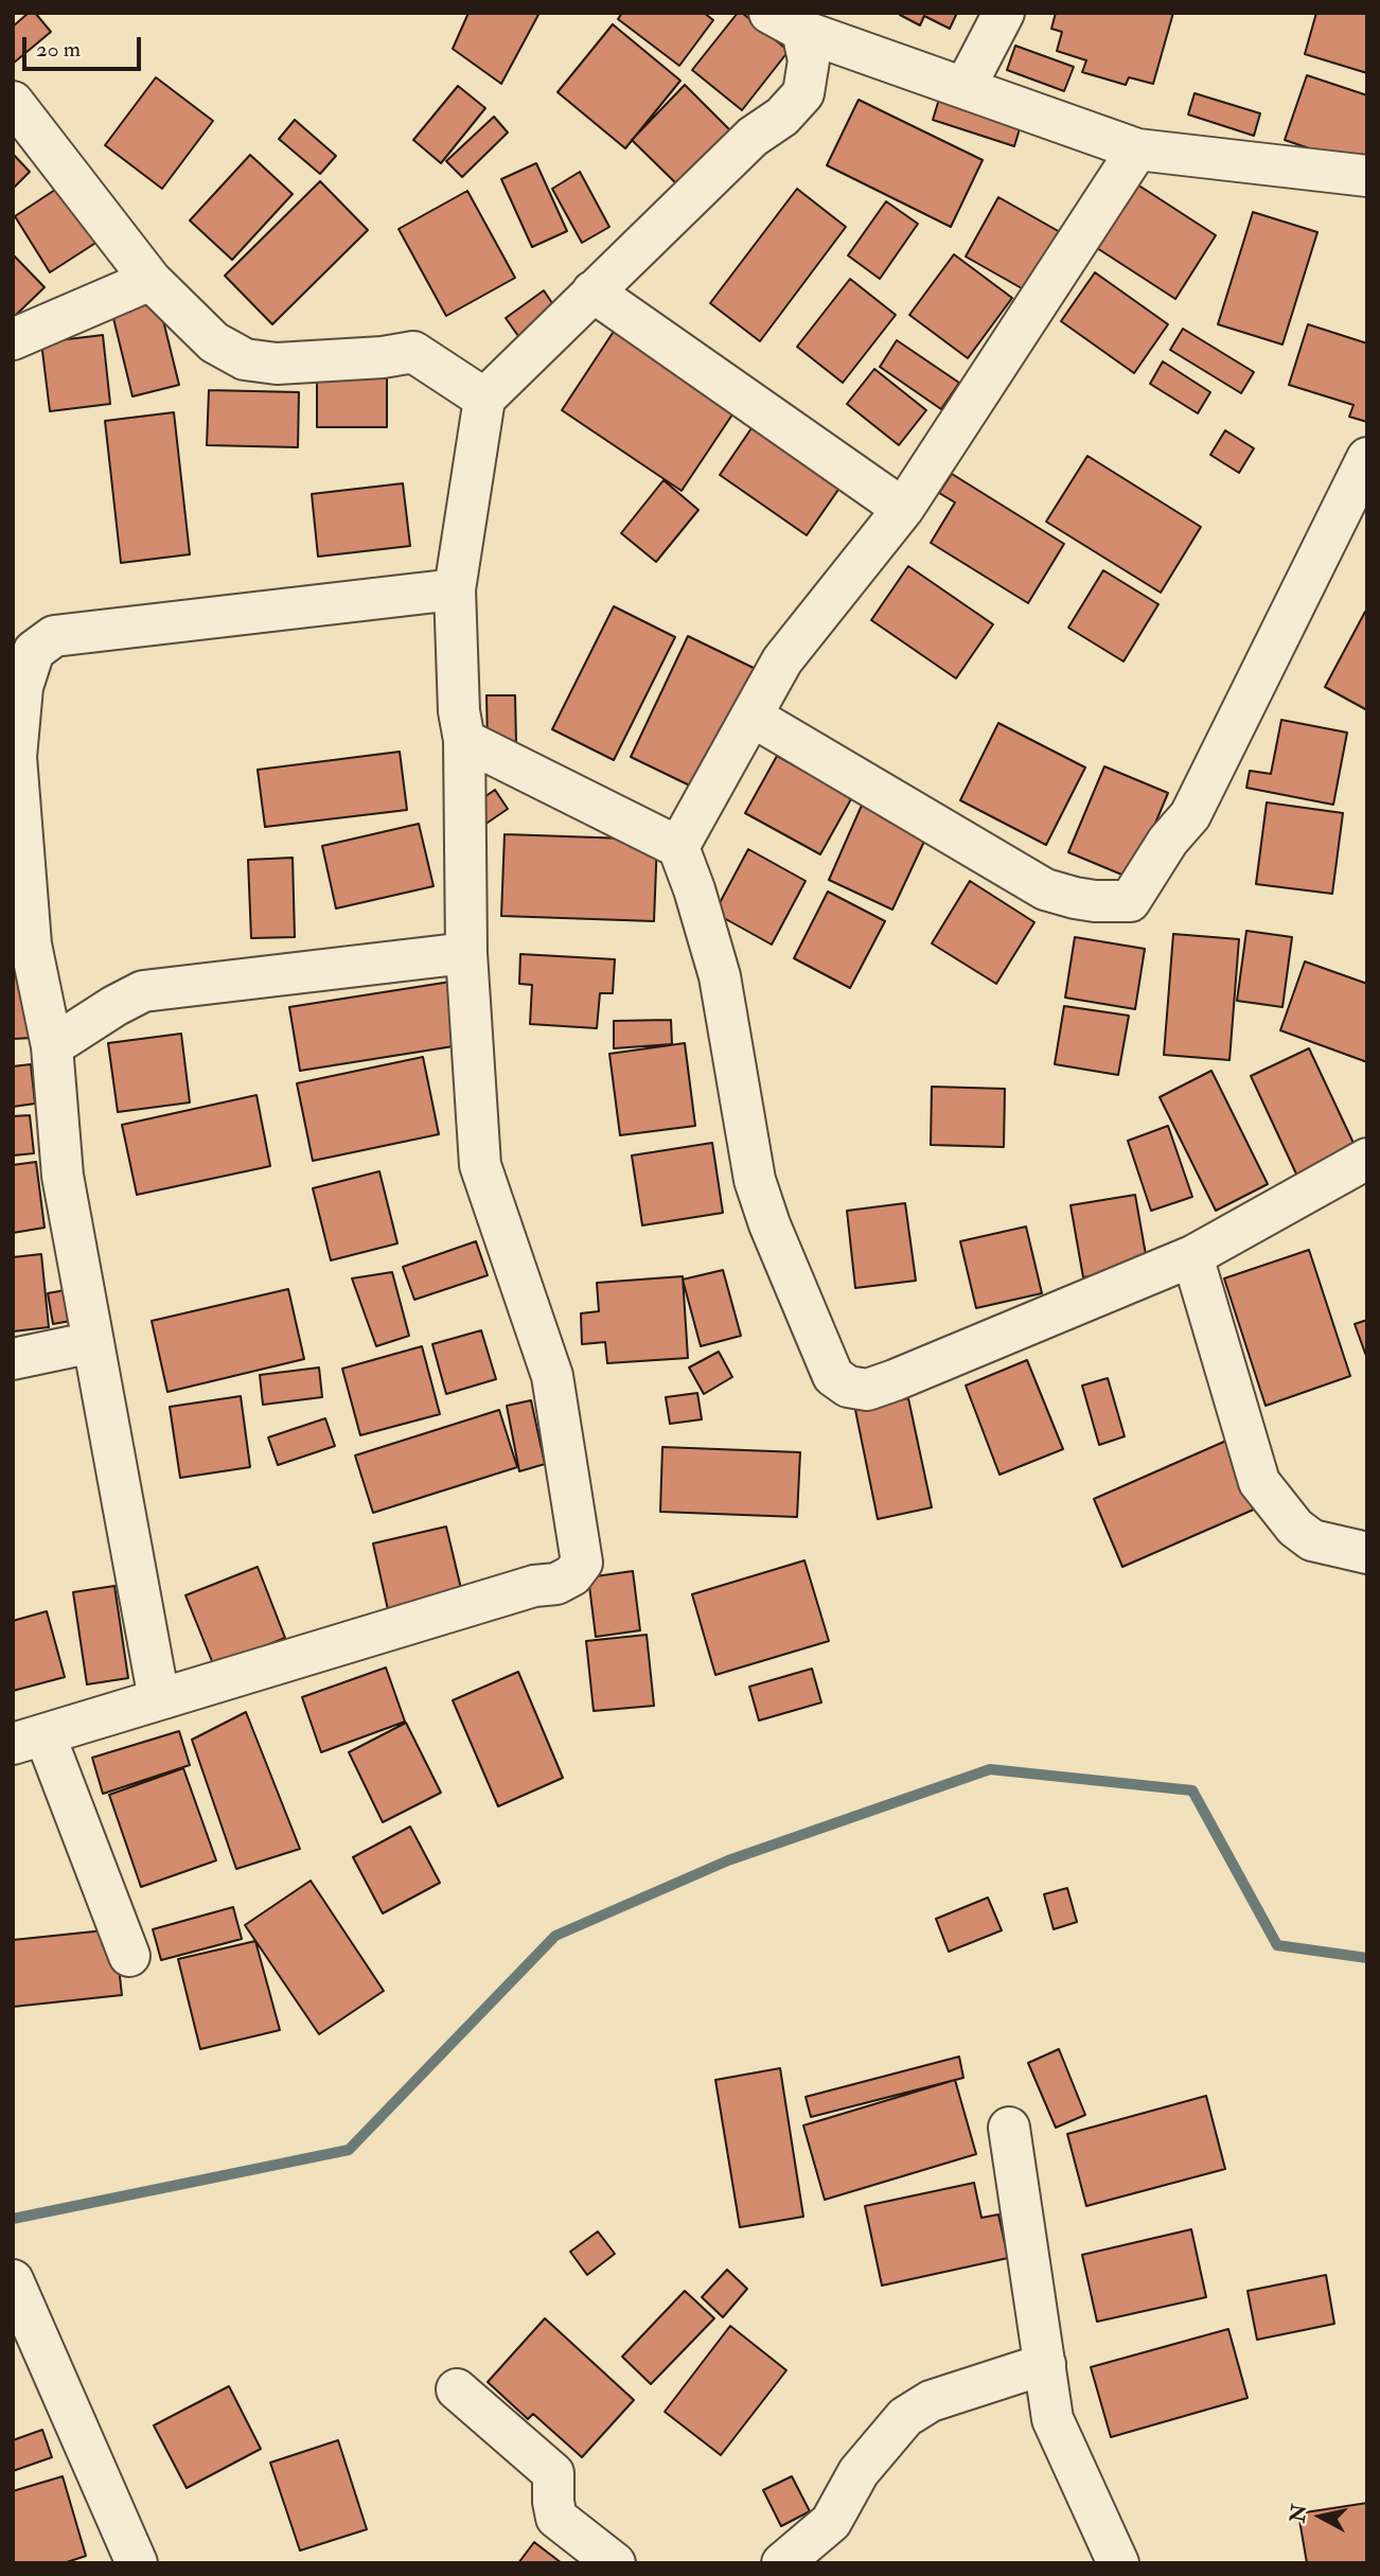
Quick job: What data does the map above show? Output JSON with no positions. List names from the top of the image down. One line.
{"scale_bar":"20 m","north":"left"}
